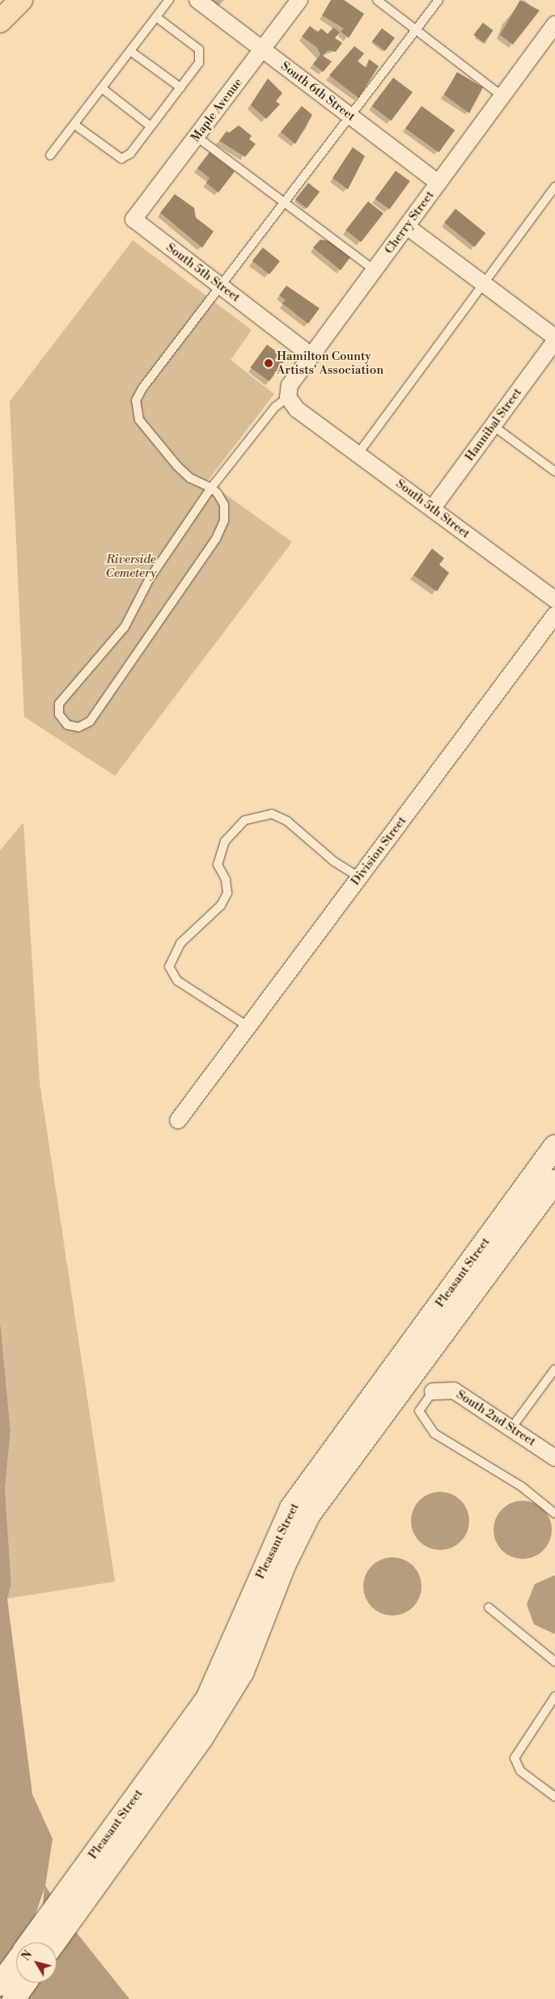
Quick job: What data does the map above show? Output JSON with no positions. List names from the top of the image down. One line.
{"streets":{"street":["South 6th Street","Maple Avenue","Cherry Street","South 5th Street","Hannibal Street","Division Street","Pleasant Street","South 2nd Street"]},"crossings":[["South 6th Street","Maple Avenue"],["South 6th Street","Cherry Street"],["Maple Avenue","South 5th Street"],["Cherry Street","South 5th Street"],["South 5th Street","Hannibal Street"]],"parks":["Riverside Cemetery"],"places":["Hamilton County Artists' Association"],"north":"top left"}
